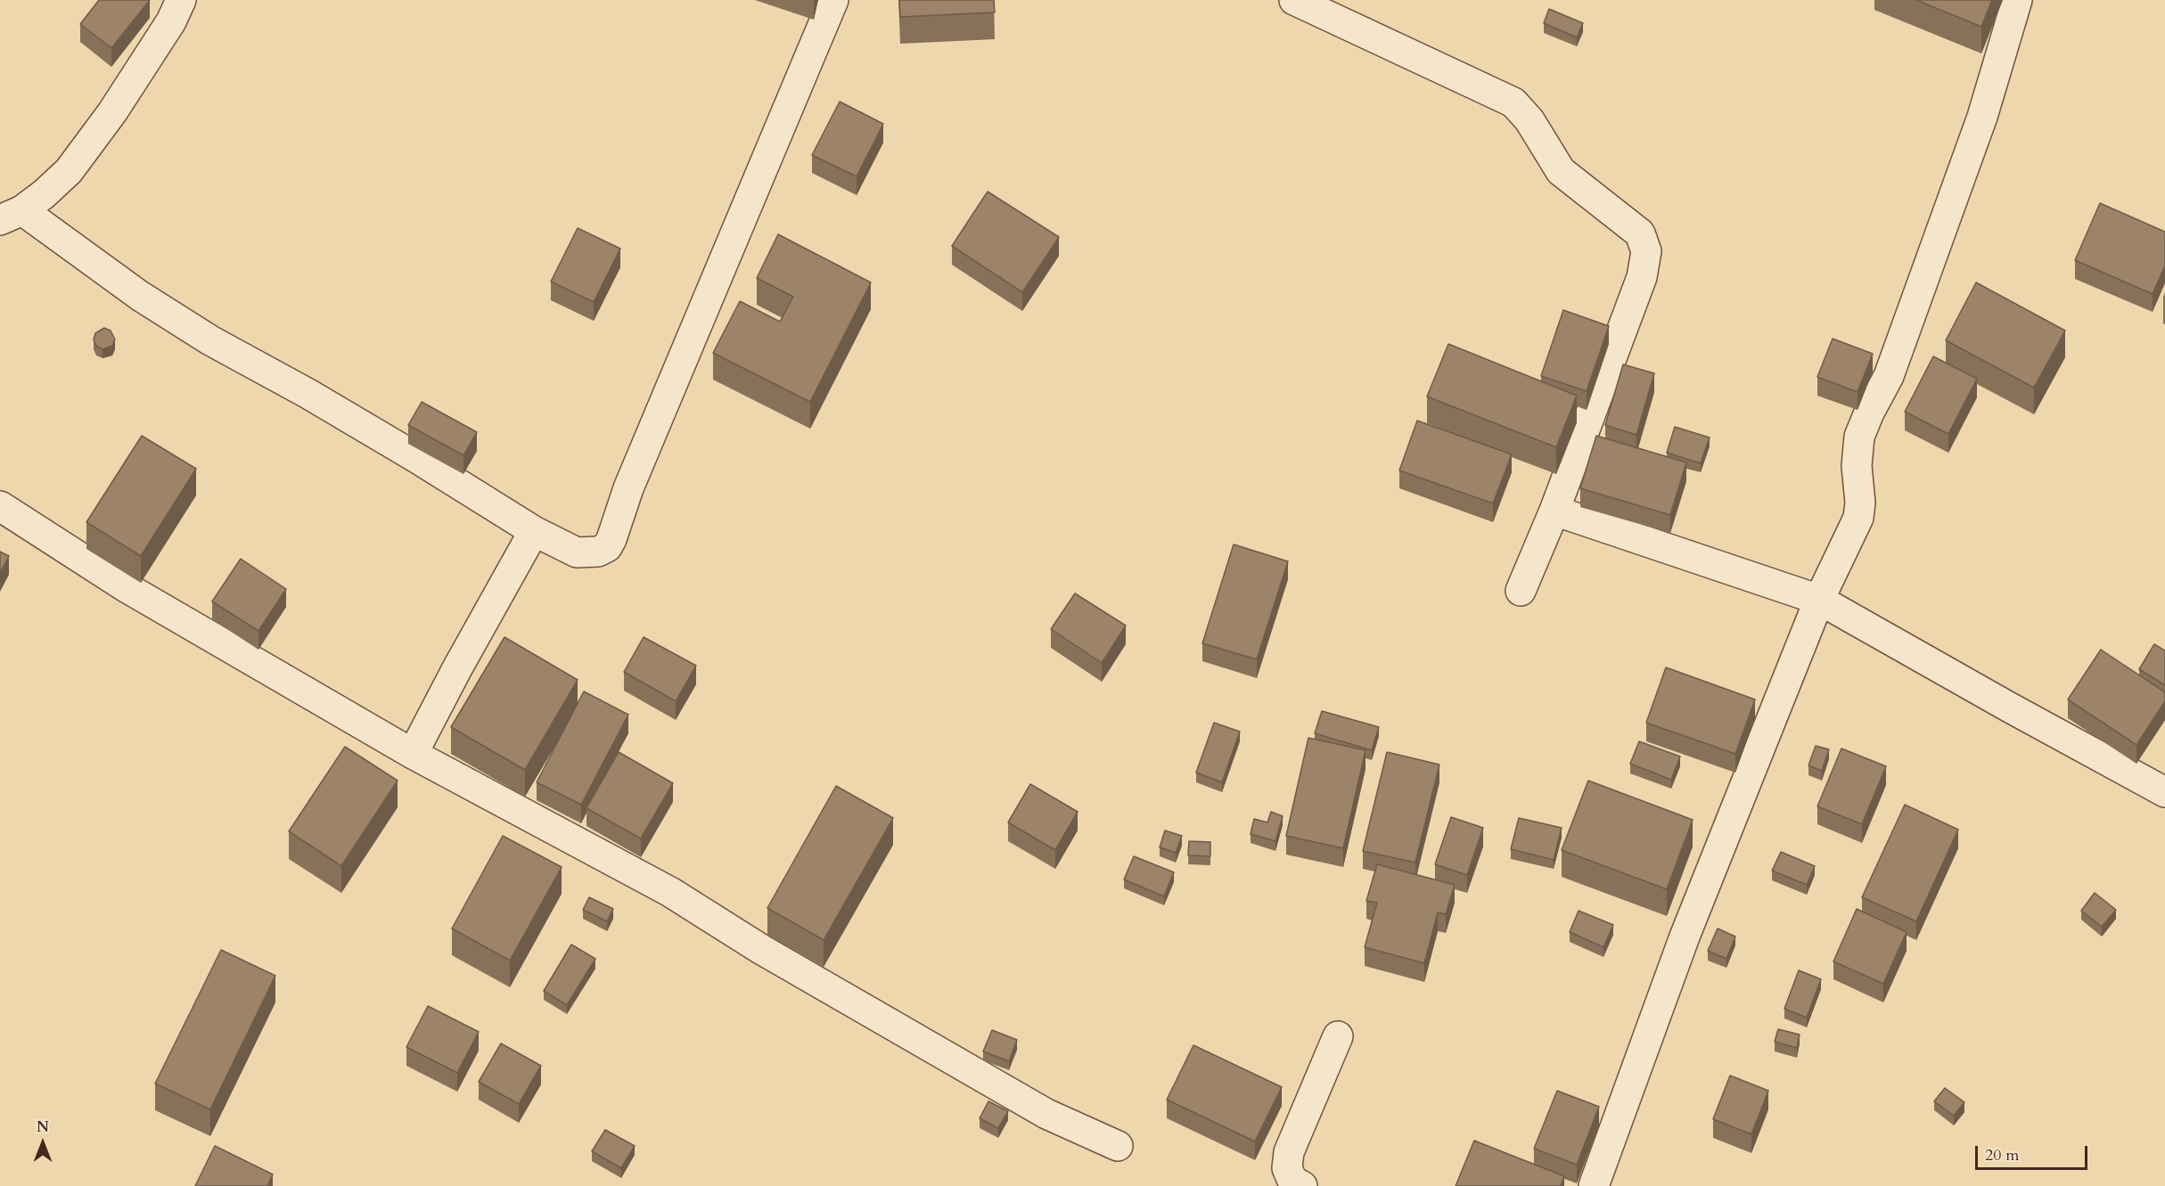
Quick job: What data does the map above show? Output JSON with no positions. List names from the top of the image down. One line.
{"scale_bar":"20 m","north":"top"}
